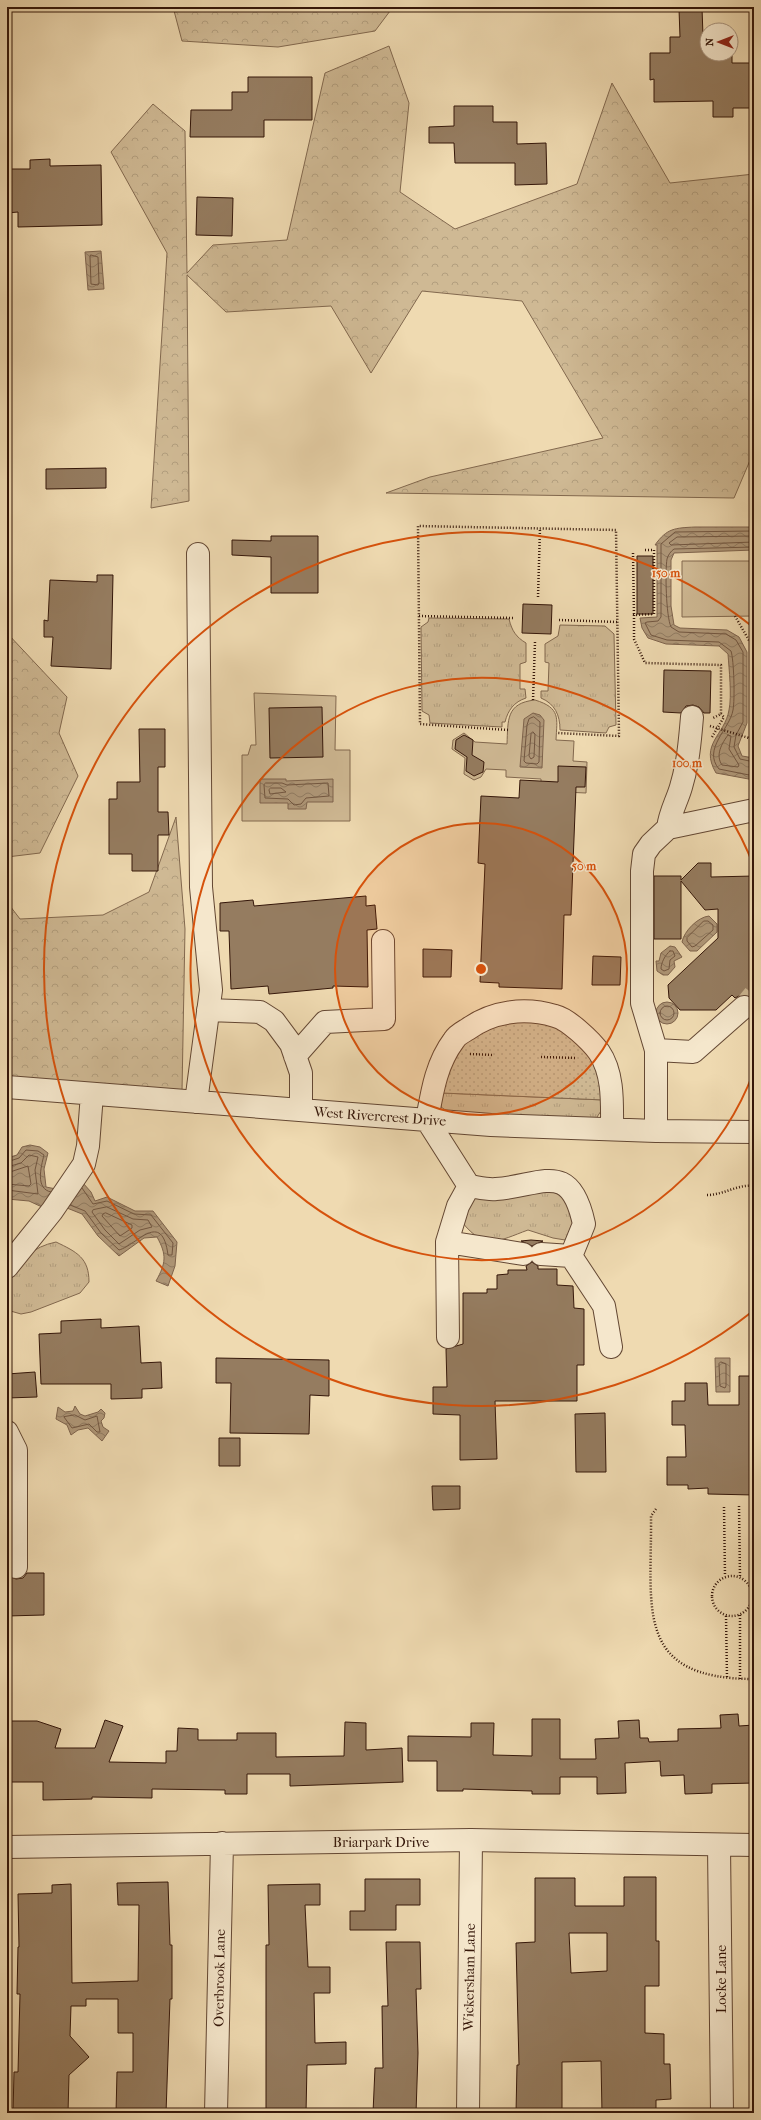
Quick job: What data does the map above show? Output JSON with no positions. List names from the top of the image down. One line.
{"streets":{"street":["West Rivercrest Drive","Briarpark Drive","Wickersham Lane","Overbrook Lane","Locke Lane"]},"crossings":[["Briarpark Drive","Wickersham Lane"],["Briarpark Drive","Overbrook Lane"],["Briarpark Drive","Locke Lane"]],"north":"left","rings":["150 m","100 m","50 m"]}
